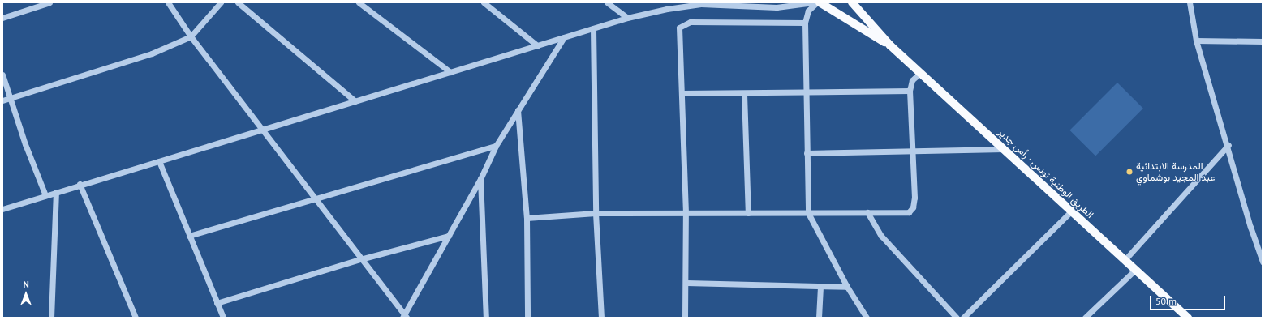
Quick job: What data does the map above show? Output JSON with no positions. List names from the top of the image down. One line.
{"streets":{"main road":["الطريق الوطنية تونس - رأس جدير"]},"places":["المدرسة الابتدائية عبد المجيد بوشماوي"],"scale_bar":"50 m","north":"top"}
